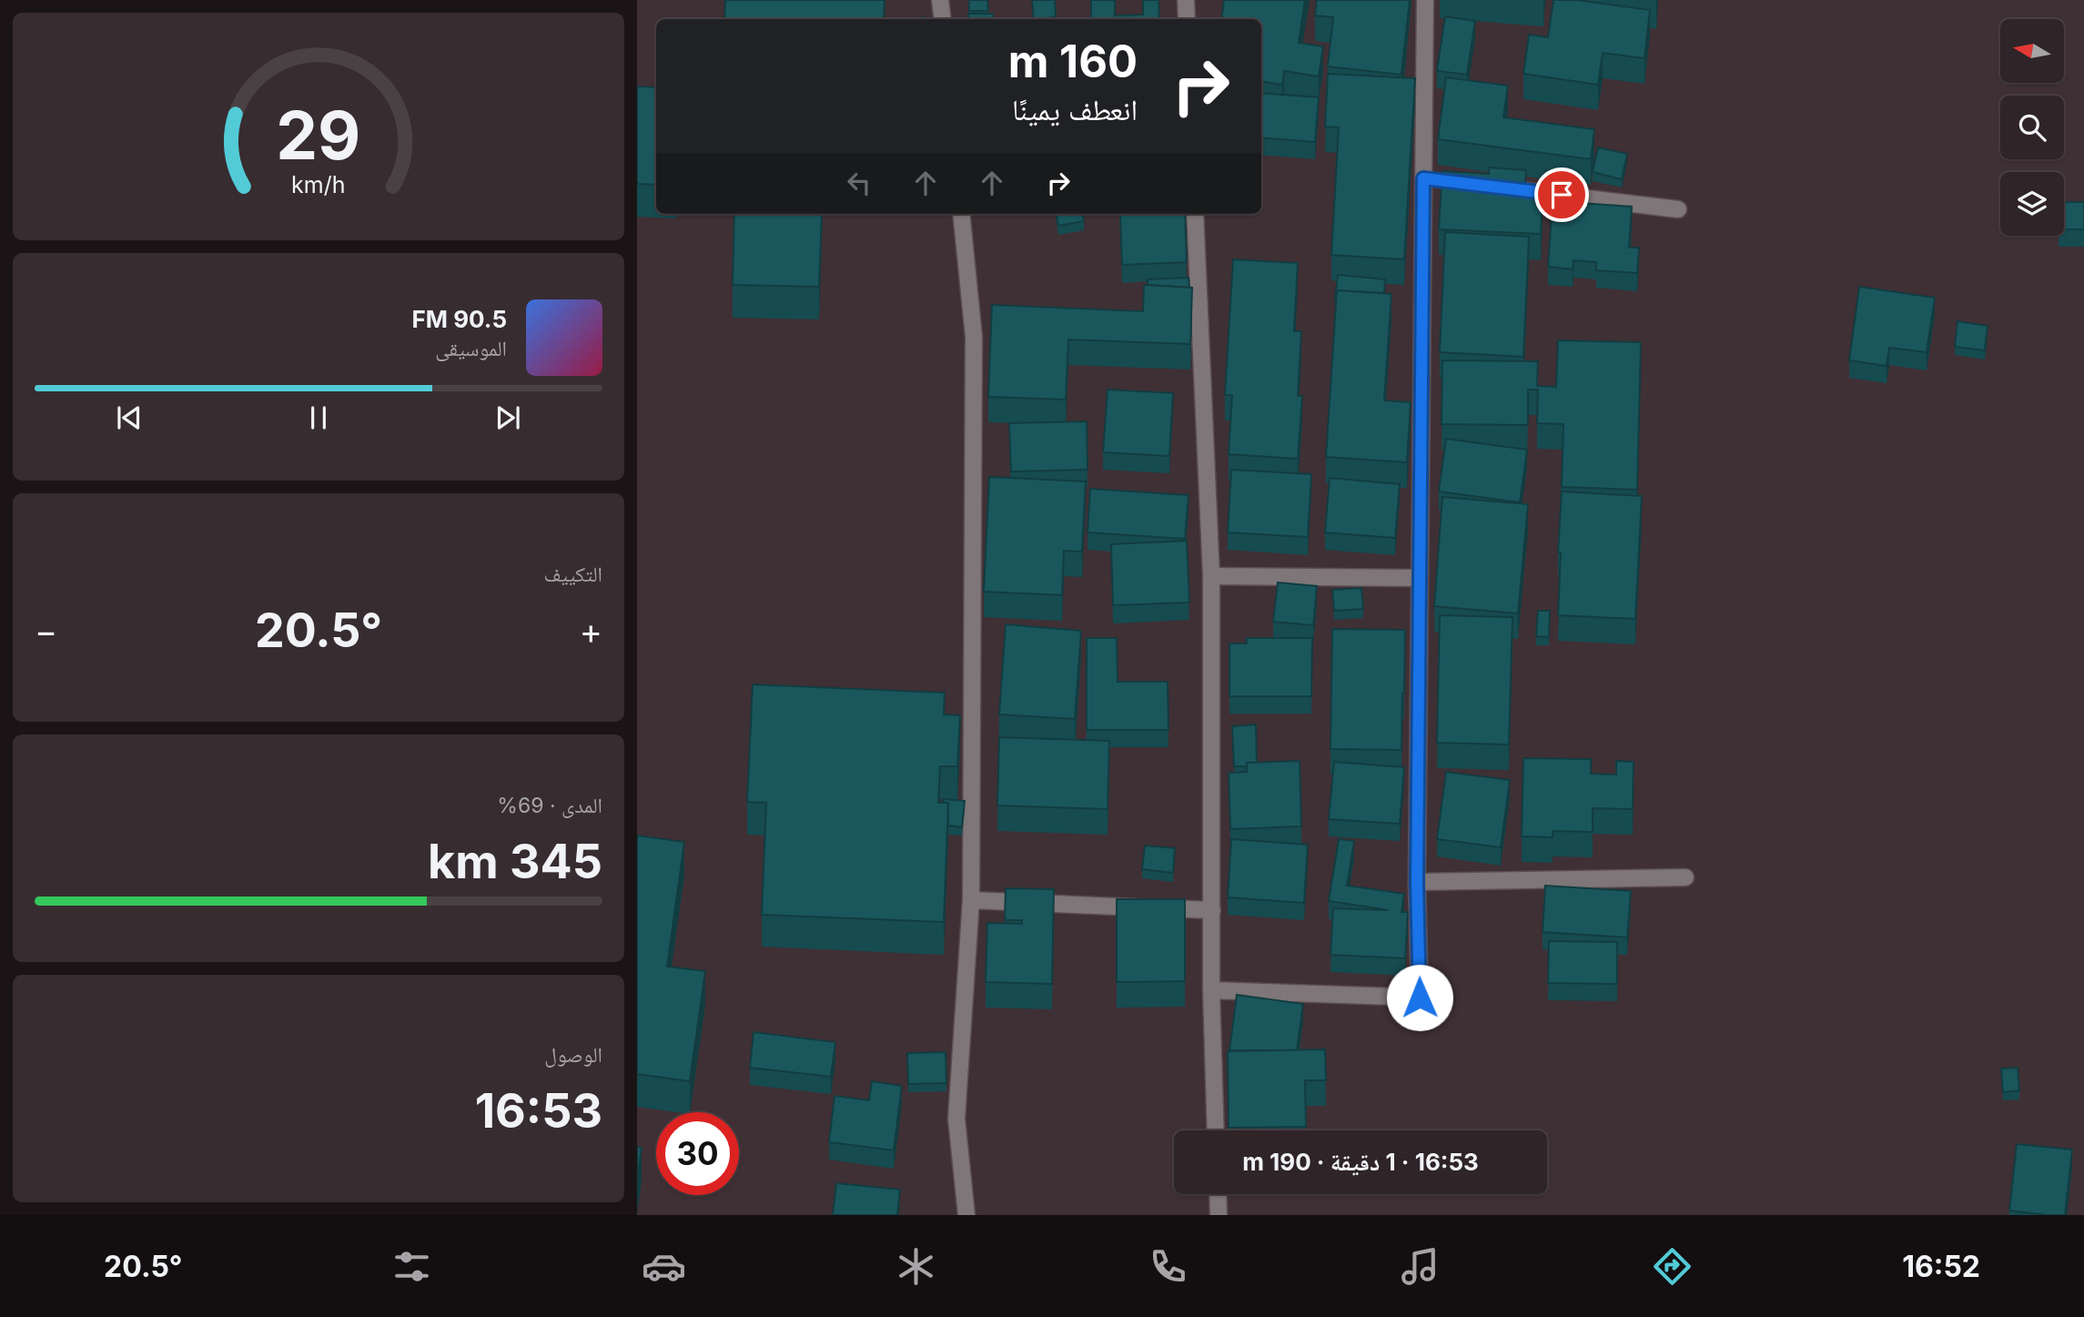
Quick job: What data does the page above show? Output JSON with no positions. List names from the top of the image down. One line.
{"north":"left","page":{"turn":["160 m","انعطف يمينًا"],"song":["90.5 FM","الموسيقى"],"tile":["التكييف",["المدى · 69%","345 km"],["الوصول","16:53"]],"heat":["−","20.5°","+"],"limit":"30","trip":"16:53 · 1 دقيقة · 190 m","tabs":["16:52","20.5°"],"gauge":["29","km/h"]}}
